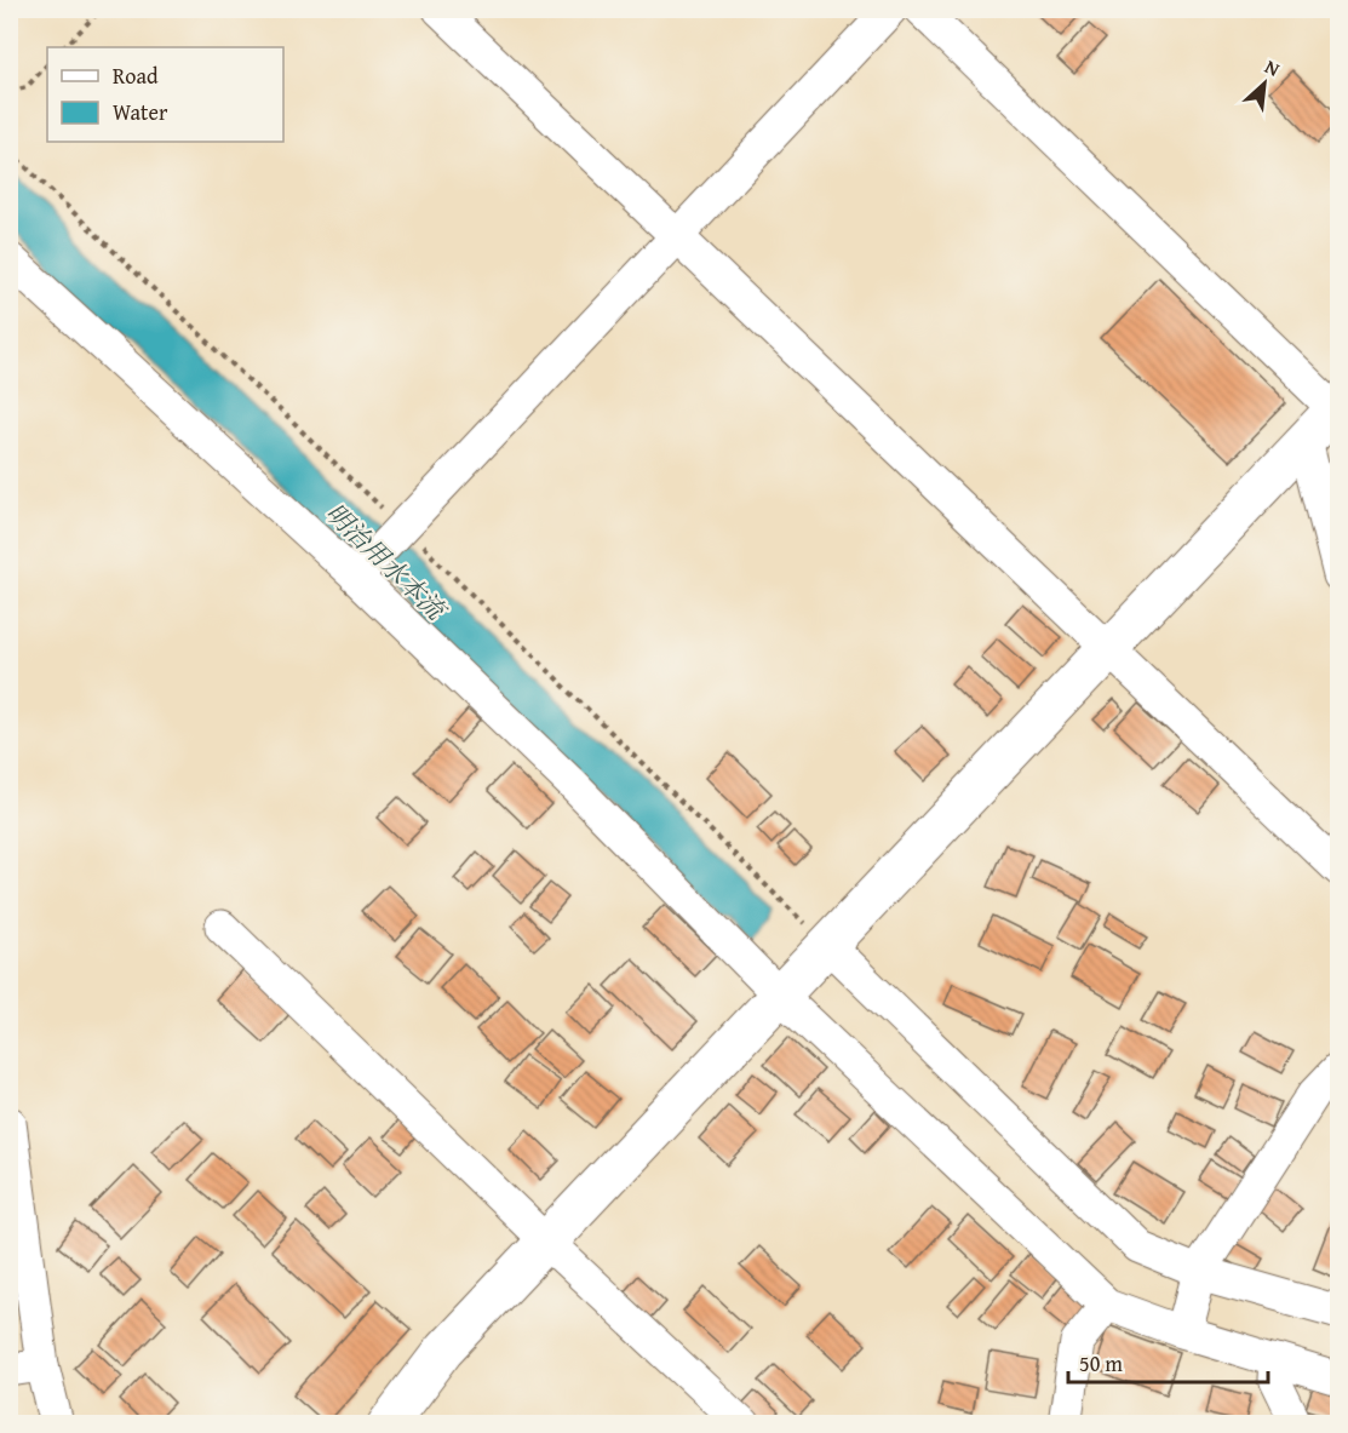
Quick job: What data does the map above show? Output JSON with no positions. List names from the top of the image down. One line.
{"water":["明治用水本流"],"legend":["Road","Water"],"scale_bar":"50 m","north":"top right"}
